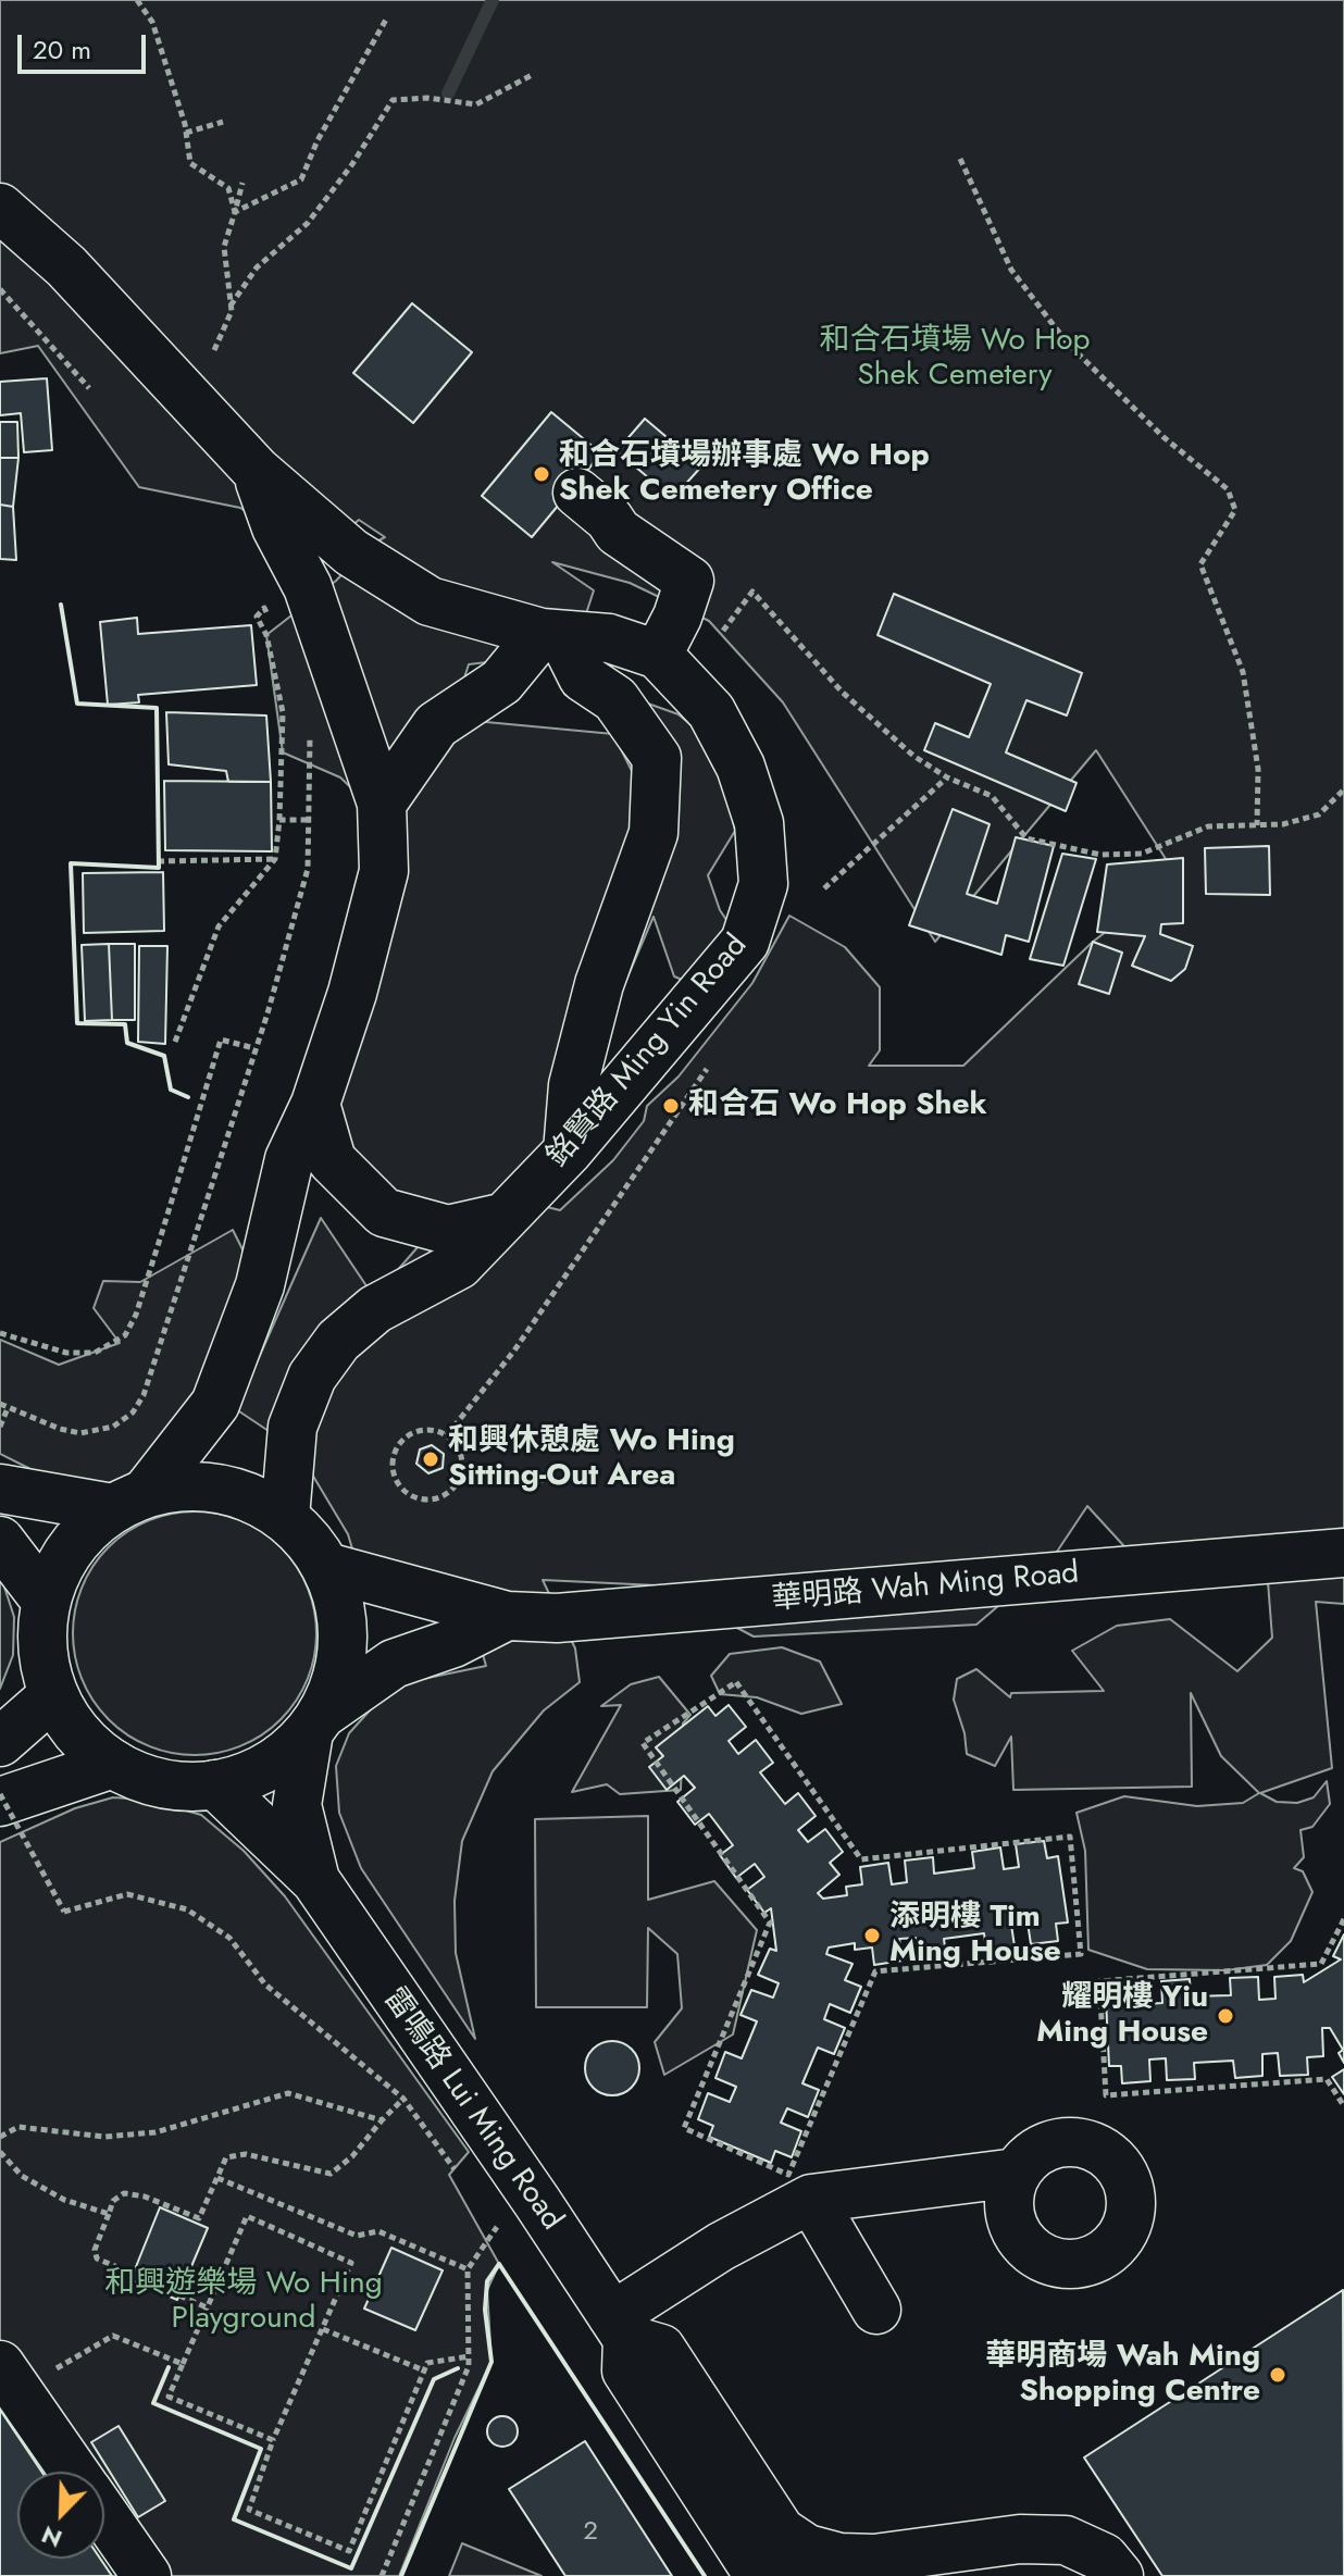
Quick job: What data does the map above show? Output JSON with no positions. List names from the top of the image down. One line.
{"streets":{"street":["銘賢路 Ming Yin Road","華明路 Wah Ming Road","雷鳴路 Lui Ming Road"]},"crossings":[["銘賢路 Ming Yin Road","華明路 Wah Ming Road"],["銘賢路 Ming Yin Road","雷鳴路 Lui Ming Road"],["華明路 Wah Ming Road","雷鳴路 Lui Ming Road"]],"parks":["和合石墳場 Wo Hop Shek Cemetery","和興遊樂場 Wo Hing Playground"],"places":["和合石墳場辦事處 Wo Hop Shek Cemetery Office","和合石 Wo Hop Shek","和興休憩處 Wo Hing Sitting-Out Area","添明樓 Tim Ming House","耀明樓 Yiu Ming House","華明商場 Wah Ming Shopping Centre"],"house_numbers":["2"],"scale_bar":"20 m","north":"bottom left"}
